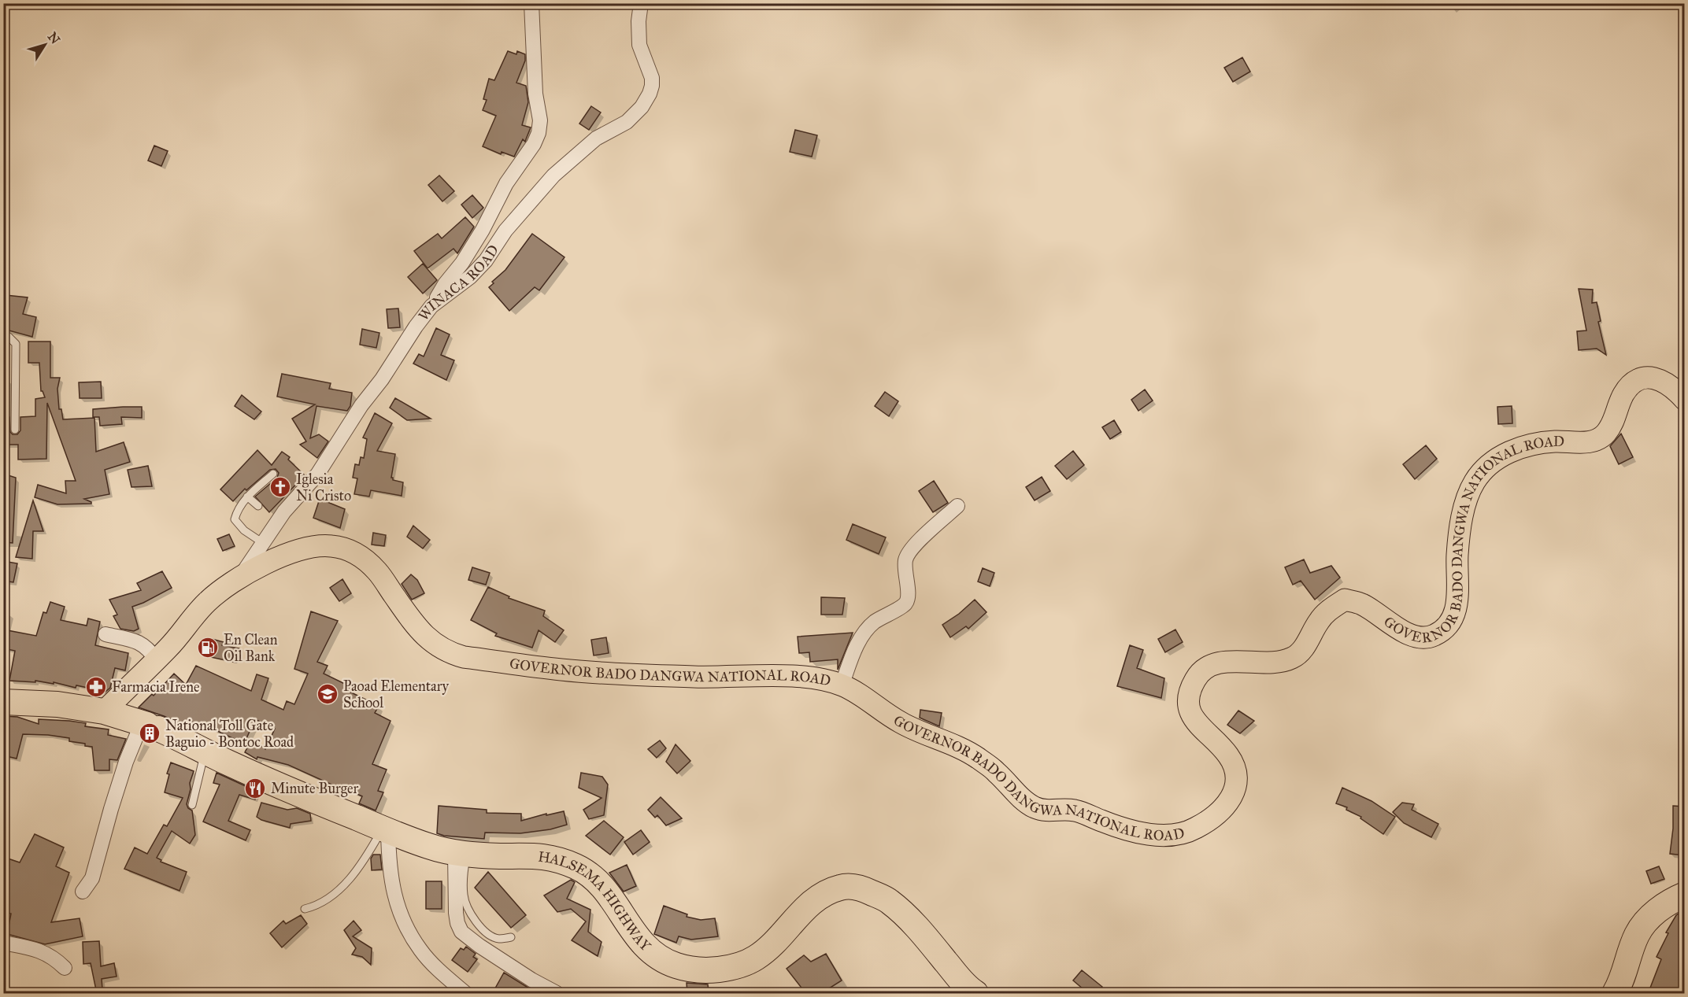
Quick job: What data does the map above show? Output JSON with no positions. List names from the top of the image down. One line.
{"streets":{"highway":["HALSEMA HIGHWAY"],"main road":["GOVERNOR BADO DANGWA NATIONAL ROAD"],"street":["WINACA ROAD"]},"crossings":[["WINACA ROAD","GOVERNOR BADO DANGWA NATIONAL ROAD"],["GOVERNOR BADO DANGWA NATIONAL ROAD","HALSEMA HIGHWAY"]],"places":{"church":["Iglesia Ni Cristo"],"fuel station":["En Clean Oil Bank"],"pharmacy":["Farmacia Irene"],"school or university":["Paoad Elementary School"],"building":["National Toll Gate Baguio - Bontoc Road"],"restaurant":["Minute Burger"]},"north":"top right"}
